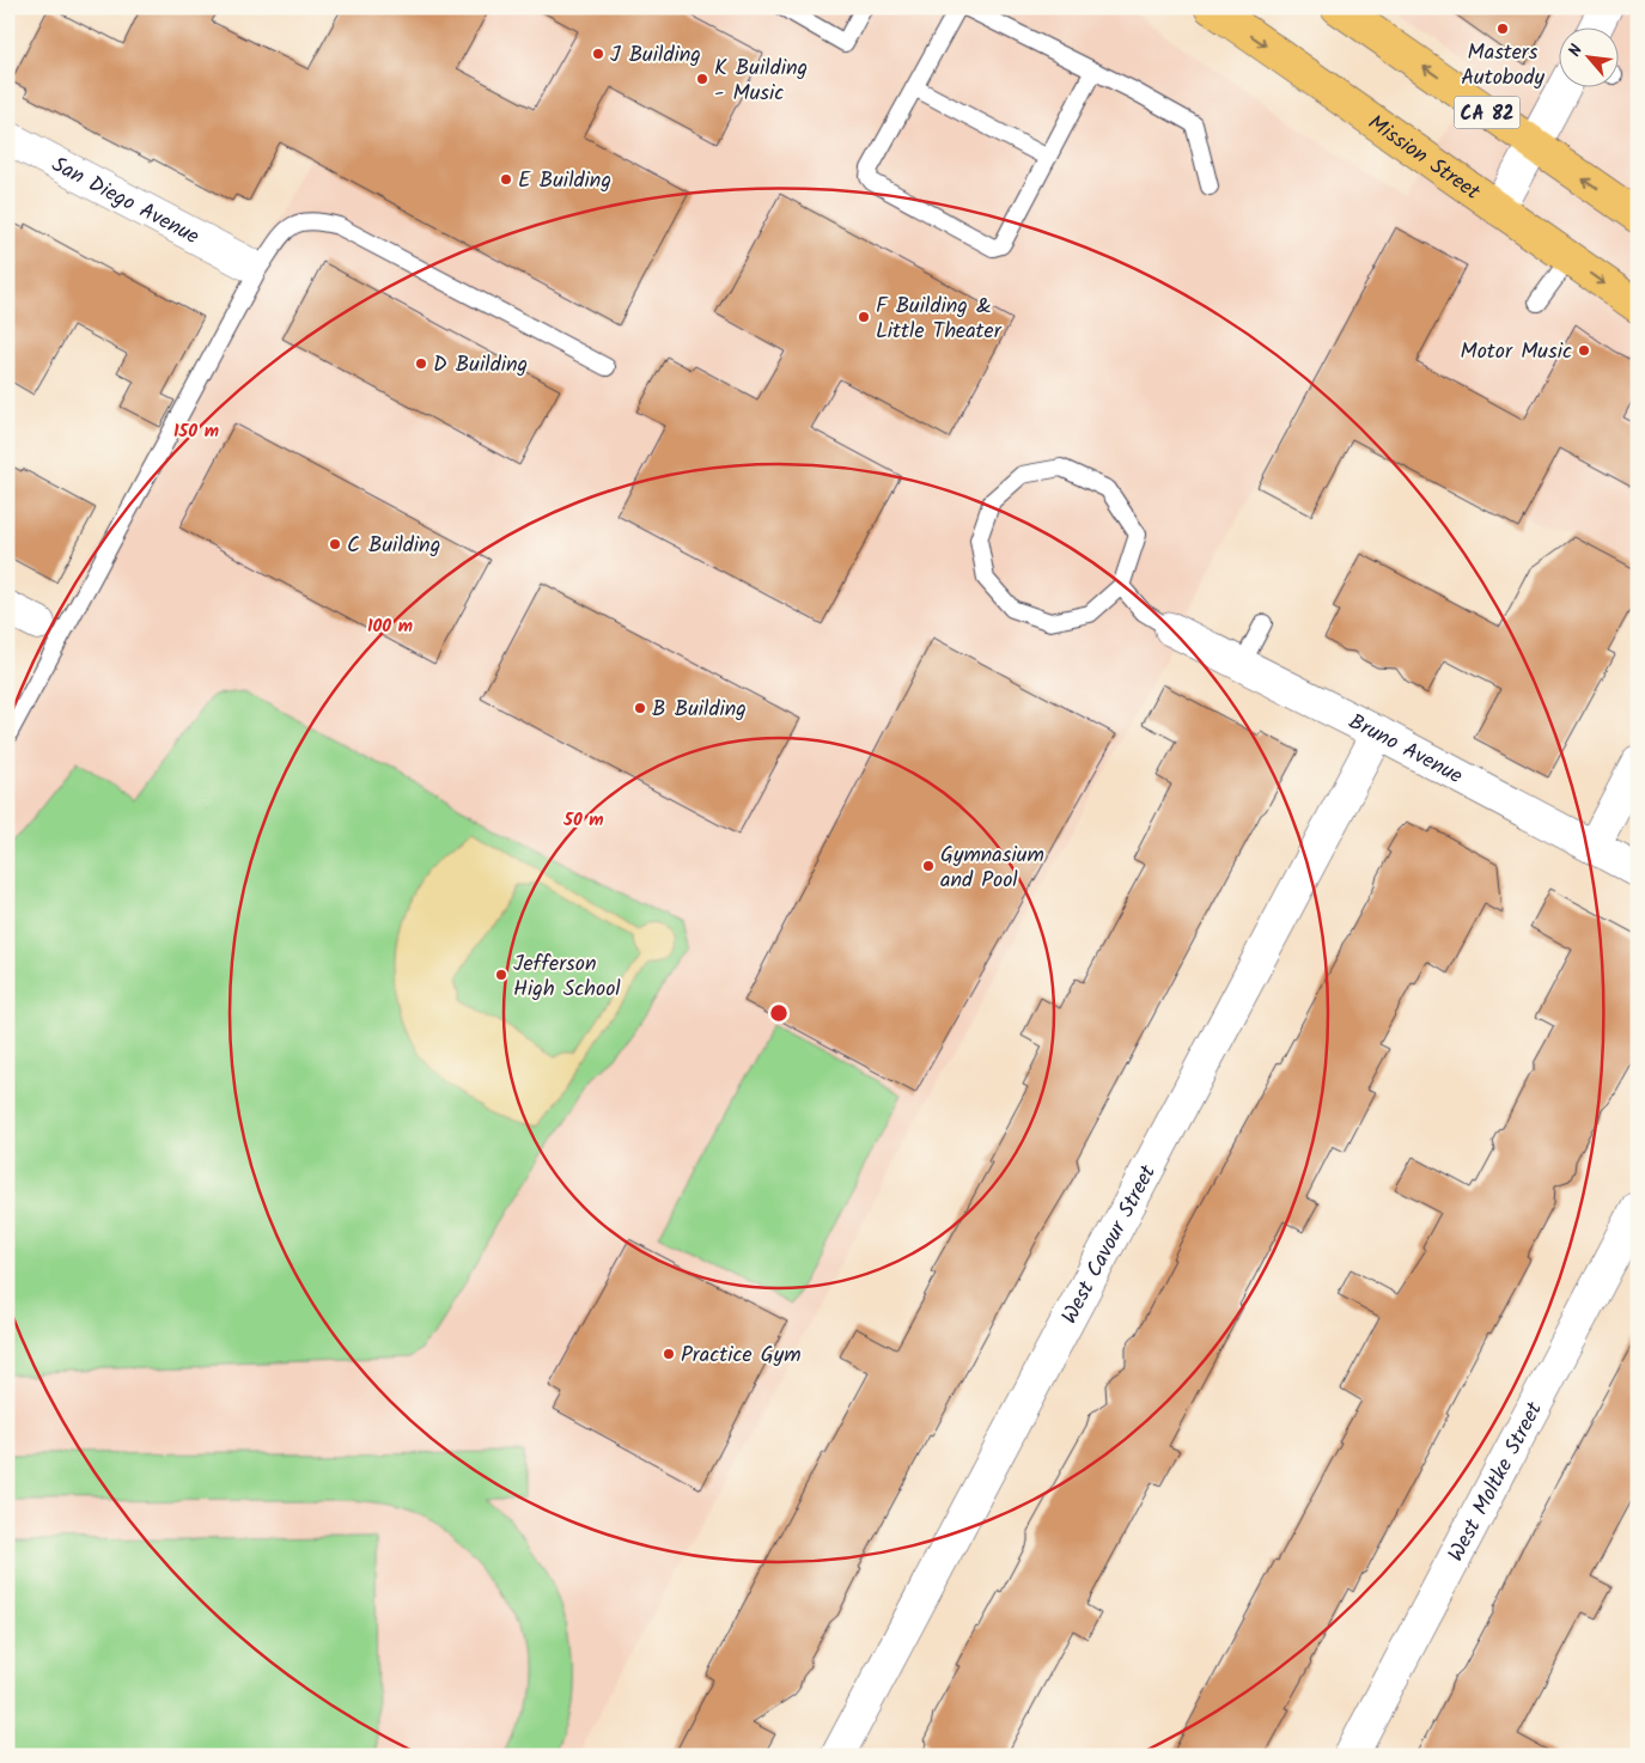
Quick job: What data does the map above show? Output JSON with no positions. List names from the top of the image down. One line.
{"streets":{"main road":["CA 82","Mission Street"],"street":["San Diego Avenue","Bruno Avenue","West Cavour Street","West Moltke Street"]},"crossings":[["Bruno Avenue","West Cavour Street"]],"places":["Masters Autobody","J Building","K Building - Music","E Building","F Building & Little Theater","Motor Music","D Building","C Building","B Building","Gymnasium and Pool","Jefferson High School","Practice Gym"],"north":"top left","rings":["150 m","100 m","50 m"]}
